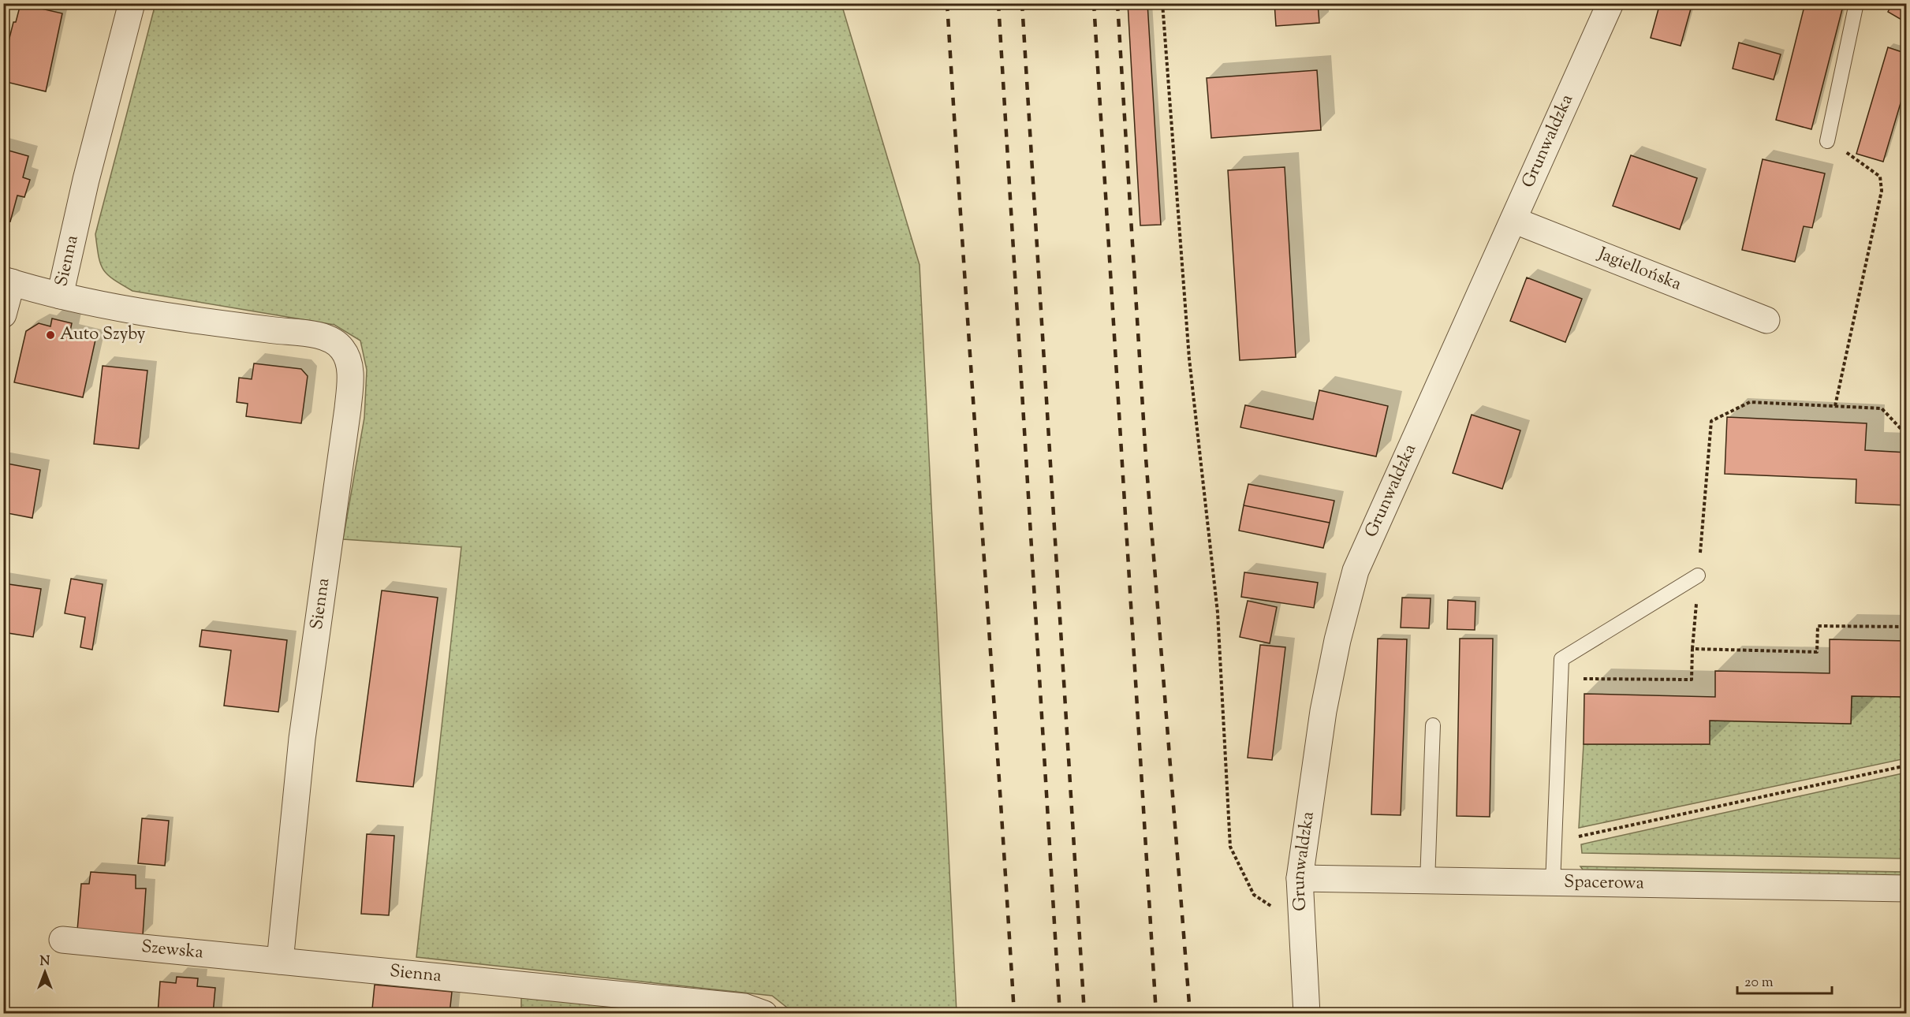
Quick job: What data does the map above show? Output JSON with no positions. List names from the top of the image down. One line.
{"streets":{"street":["Grunwaldzka","Sienna","Jagiellońska","Spacerowa","Szewska"]},"crossings":[["Grunwaldzka","Jagiellońska"],["Grunwaldzka","Spacerowa"],["Sienna","Szewska"]],"places":["Auto Szyby"],"scale_bar":"20 m","north":"top"}
